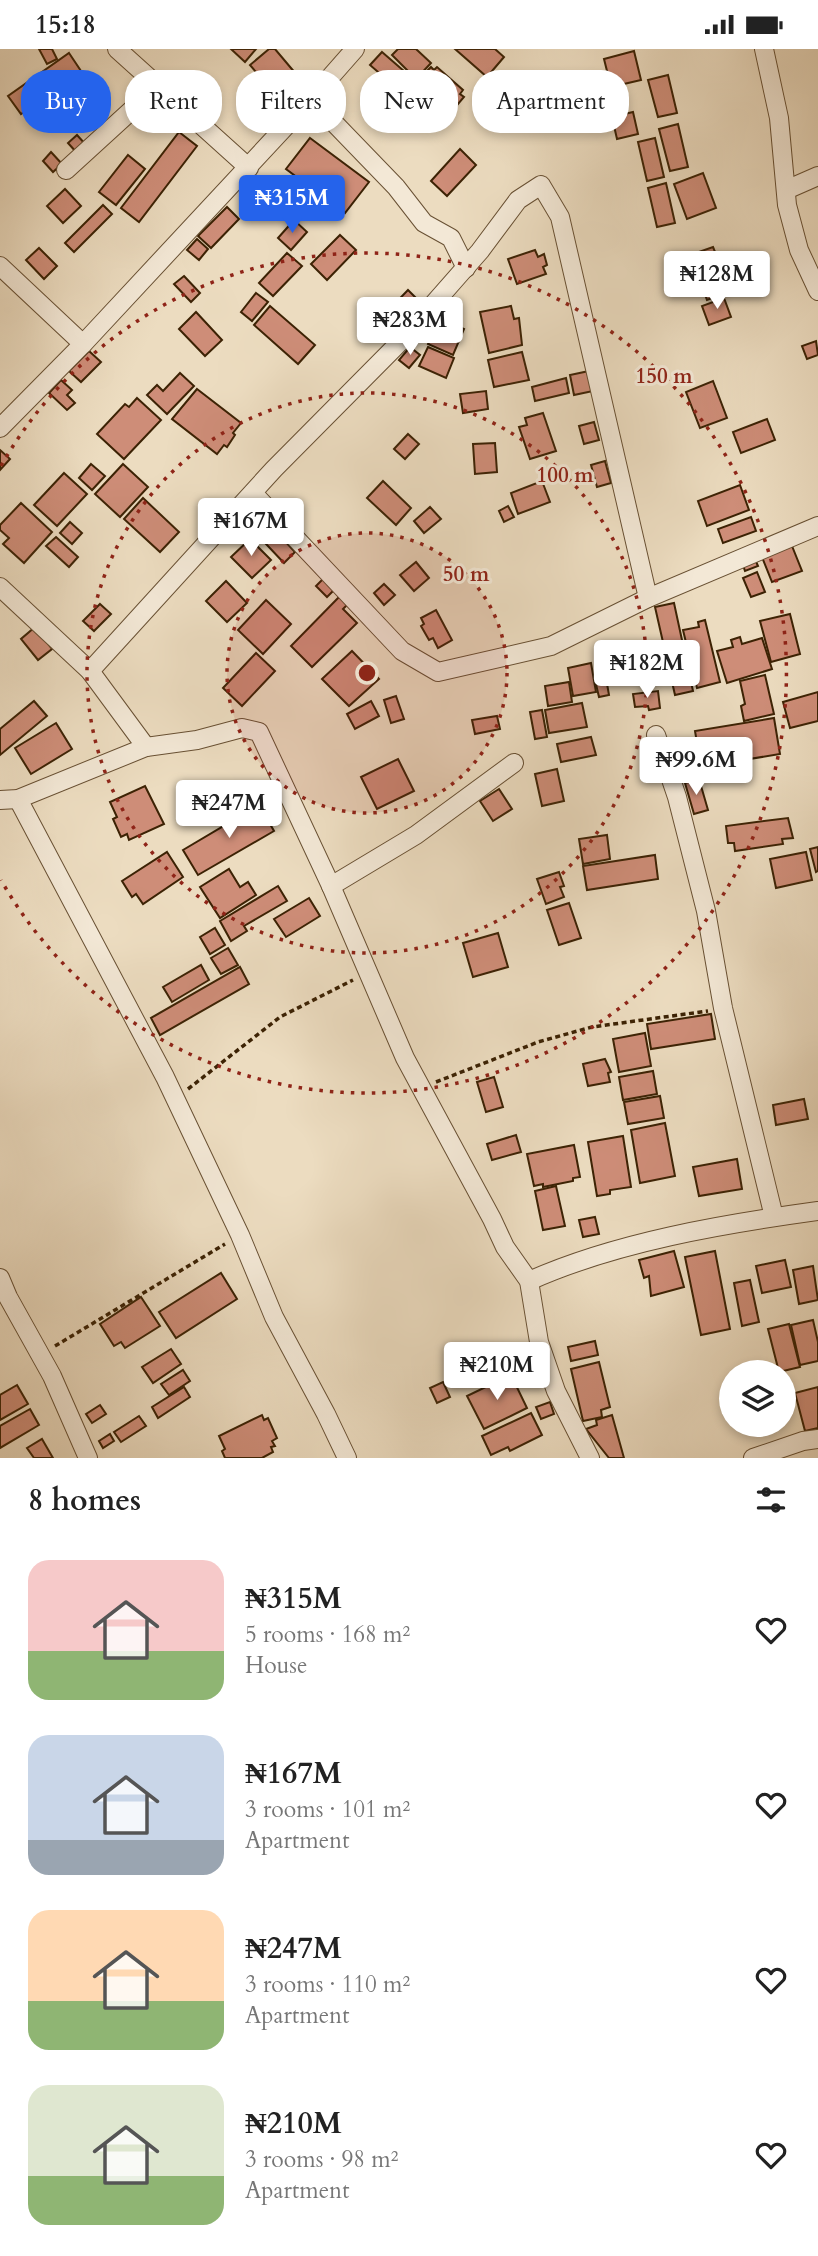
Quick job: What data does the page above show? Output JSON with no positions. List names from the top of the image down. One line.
{"page":{"status":"15:18","chip":["Buy","Rent","Filters","New","Apartment"],"price":["₦315M","₦128M","₦283M","₦167M","₦182M","₦99.6M","₦247M","₦210M"],"heading":"8 homes","list":[{"name":"₦315M","note":"5 rooms · 168 m² · House"},{"name":"₦167M","note":"3 rooms · 101 m² · Apartment"},{"name":"₦247M","note":"3 rooms · 110 m² · Apartment"},{"name":"₦210M","note":"3 rooms · 98 m² · Apartment"}]},"rings":["150 m","100 m","50 m"]}
